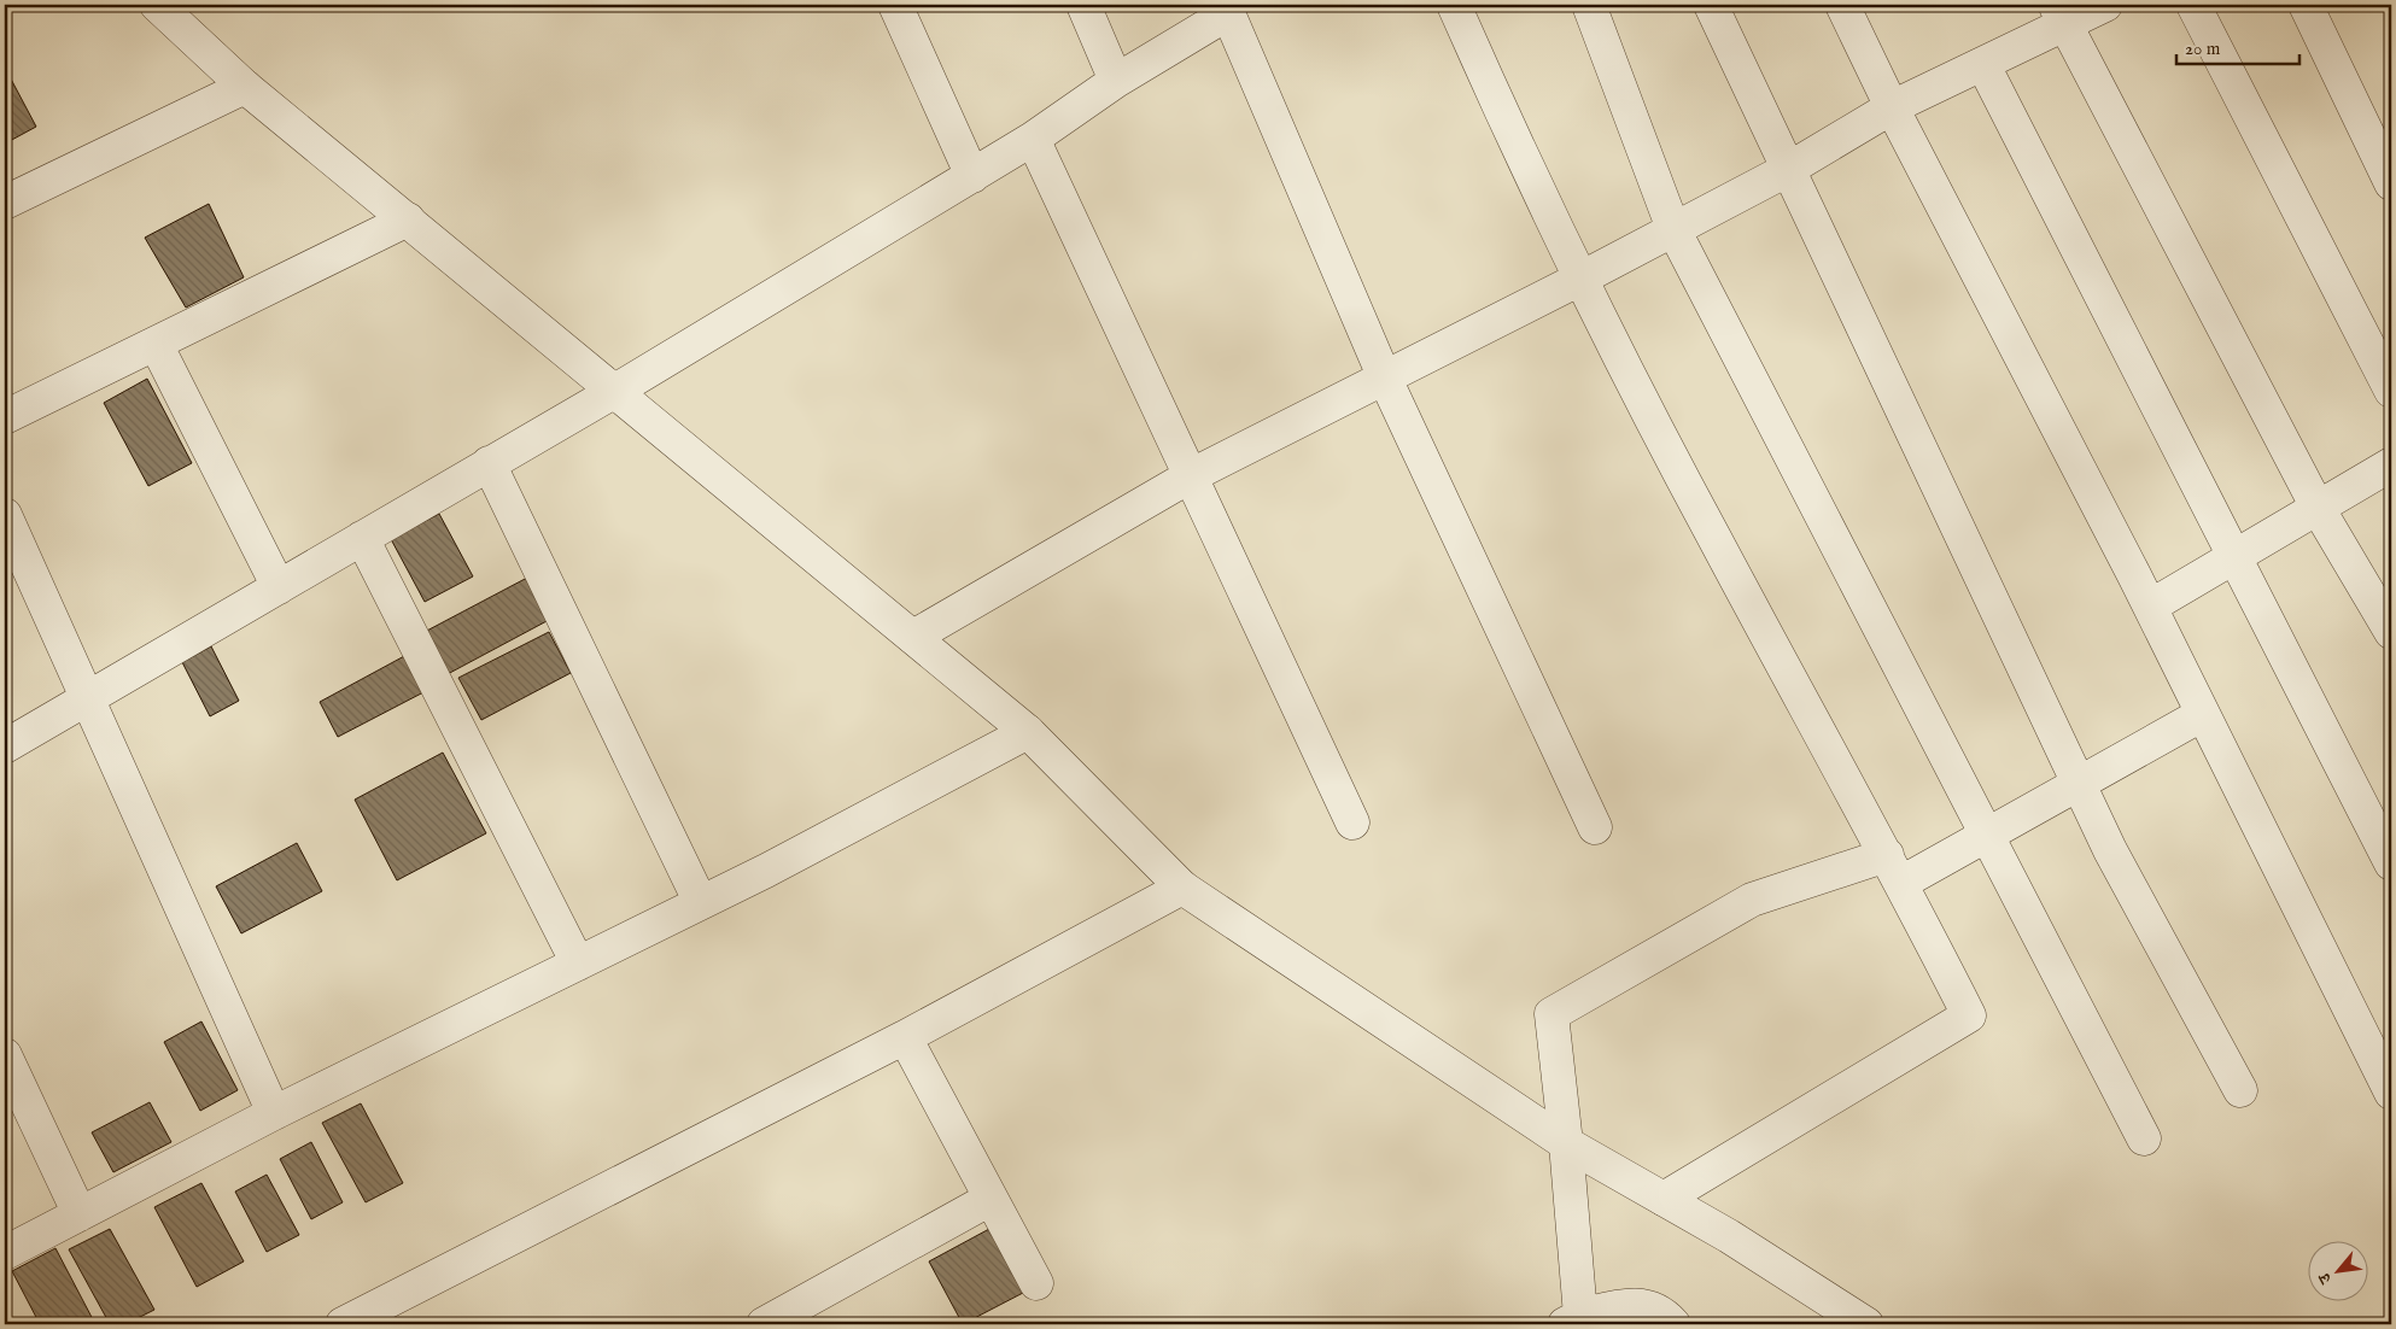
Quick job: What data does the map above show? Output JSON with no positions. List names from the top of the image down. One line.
{"scale_bar":"20 m","north":"bottom left"}
